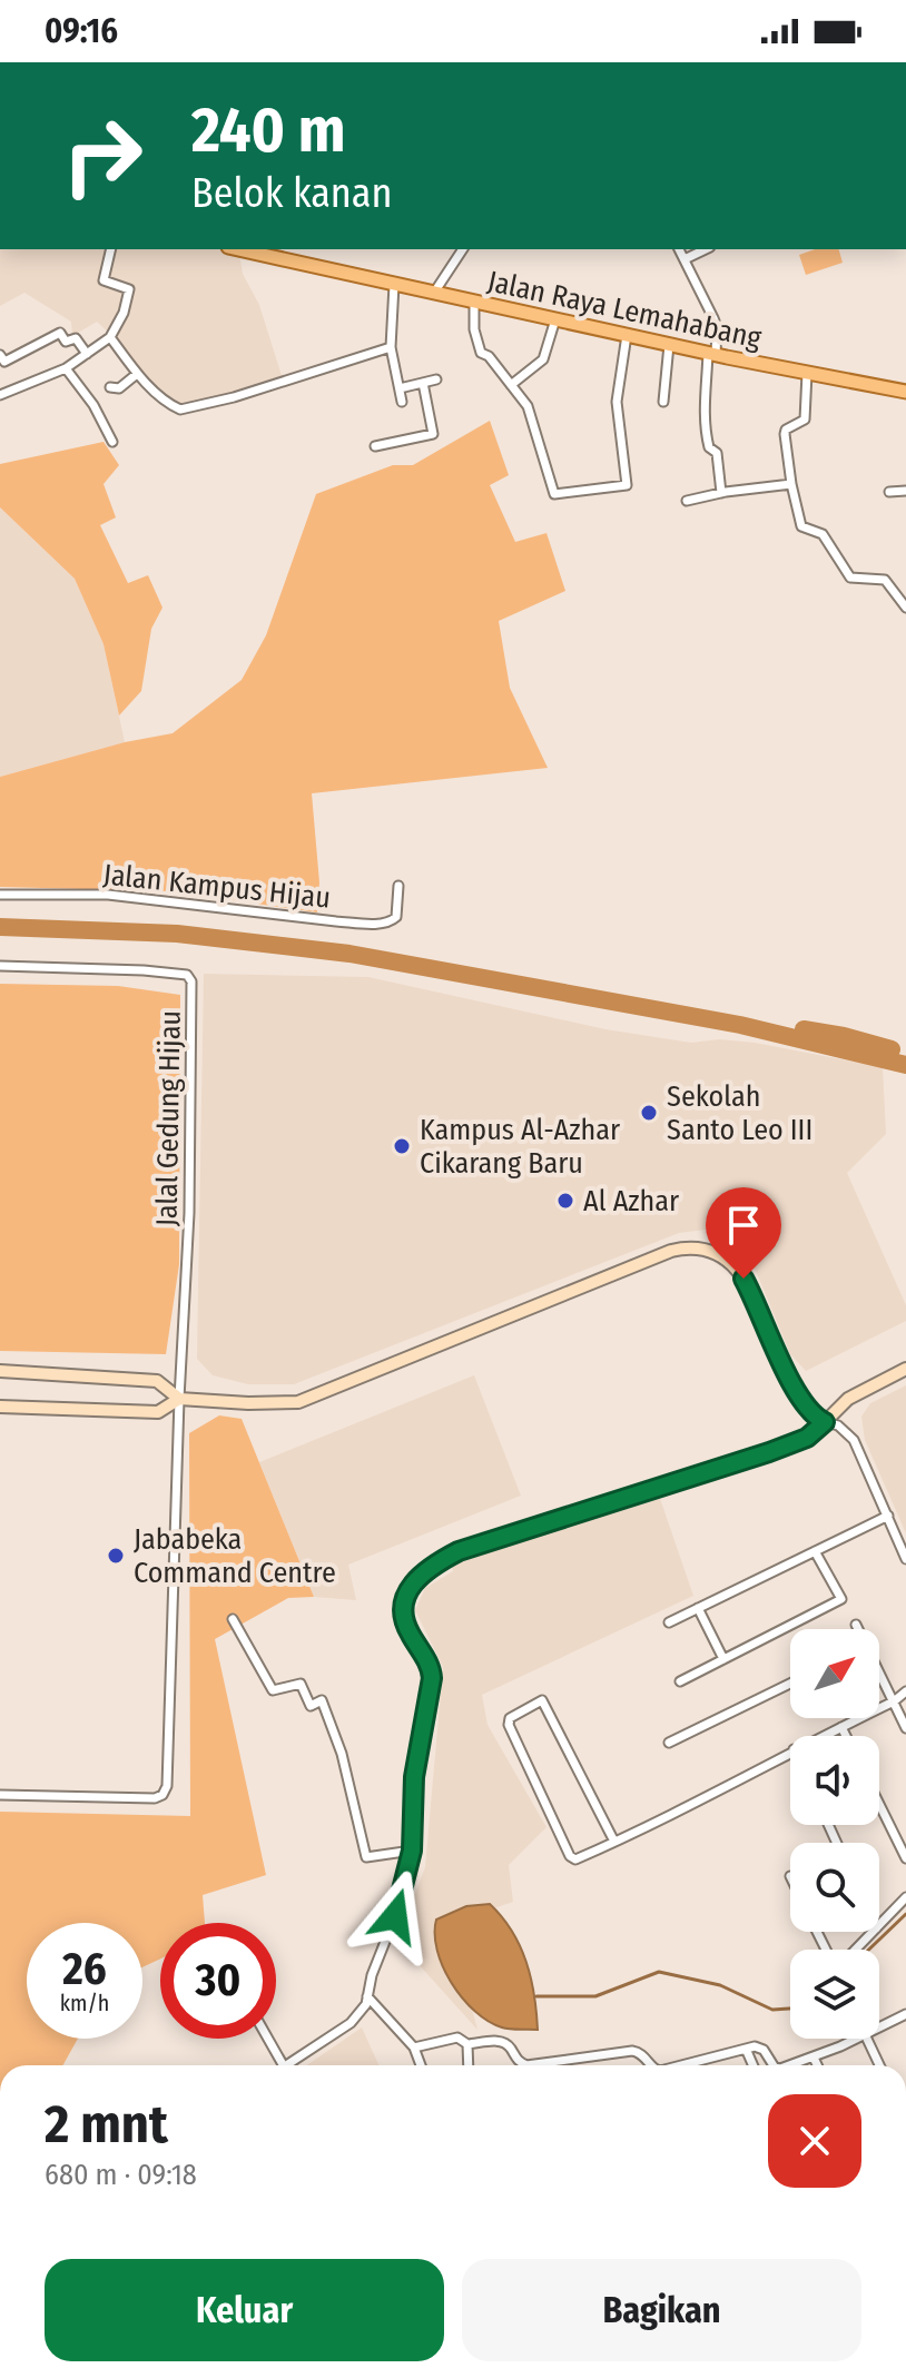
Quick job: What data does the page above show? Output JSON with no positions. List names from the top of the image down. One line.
{"streets":{"main road":["Jalan Raya Lemahabang"],"street":["Jalan Kampus Hijau","Jalal Gedung Hijau"]},"places":["Sekolah Santo Leo III","Kampus Al-Azhar Cikarang Baru","Al Azhar","Jababeka Command Centre"],"north":"top right","page":{"status":"09:16","turn":["240 m","Belok kanan"],"speed":"26 km/h","limit":"30","heading":["2 mnt","680 m · 09:18"],"buttons":["Keluar","Bagikan"]}}
